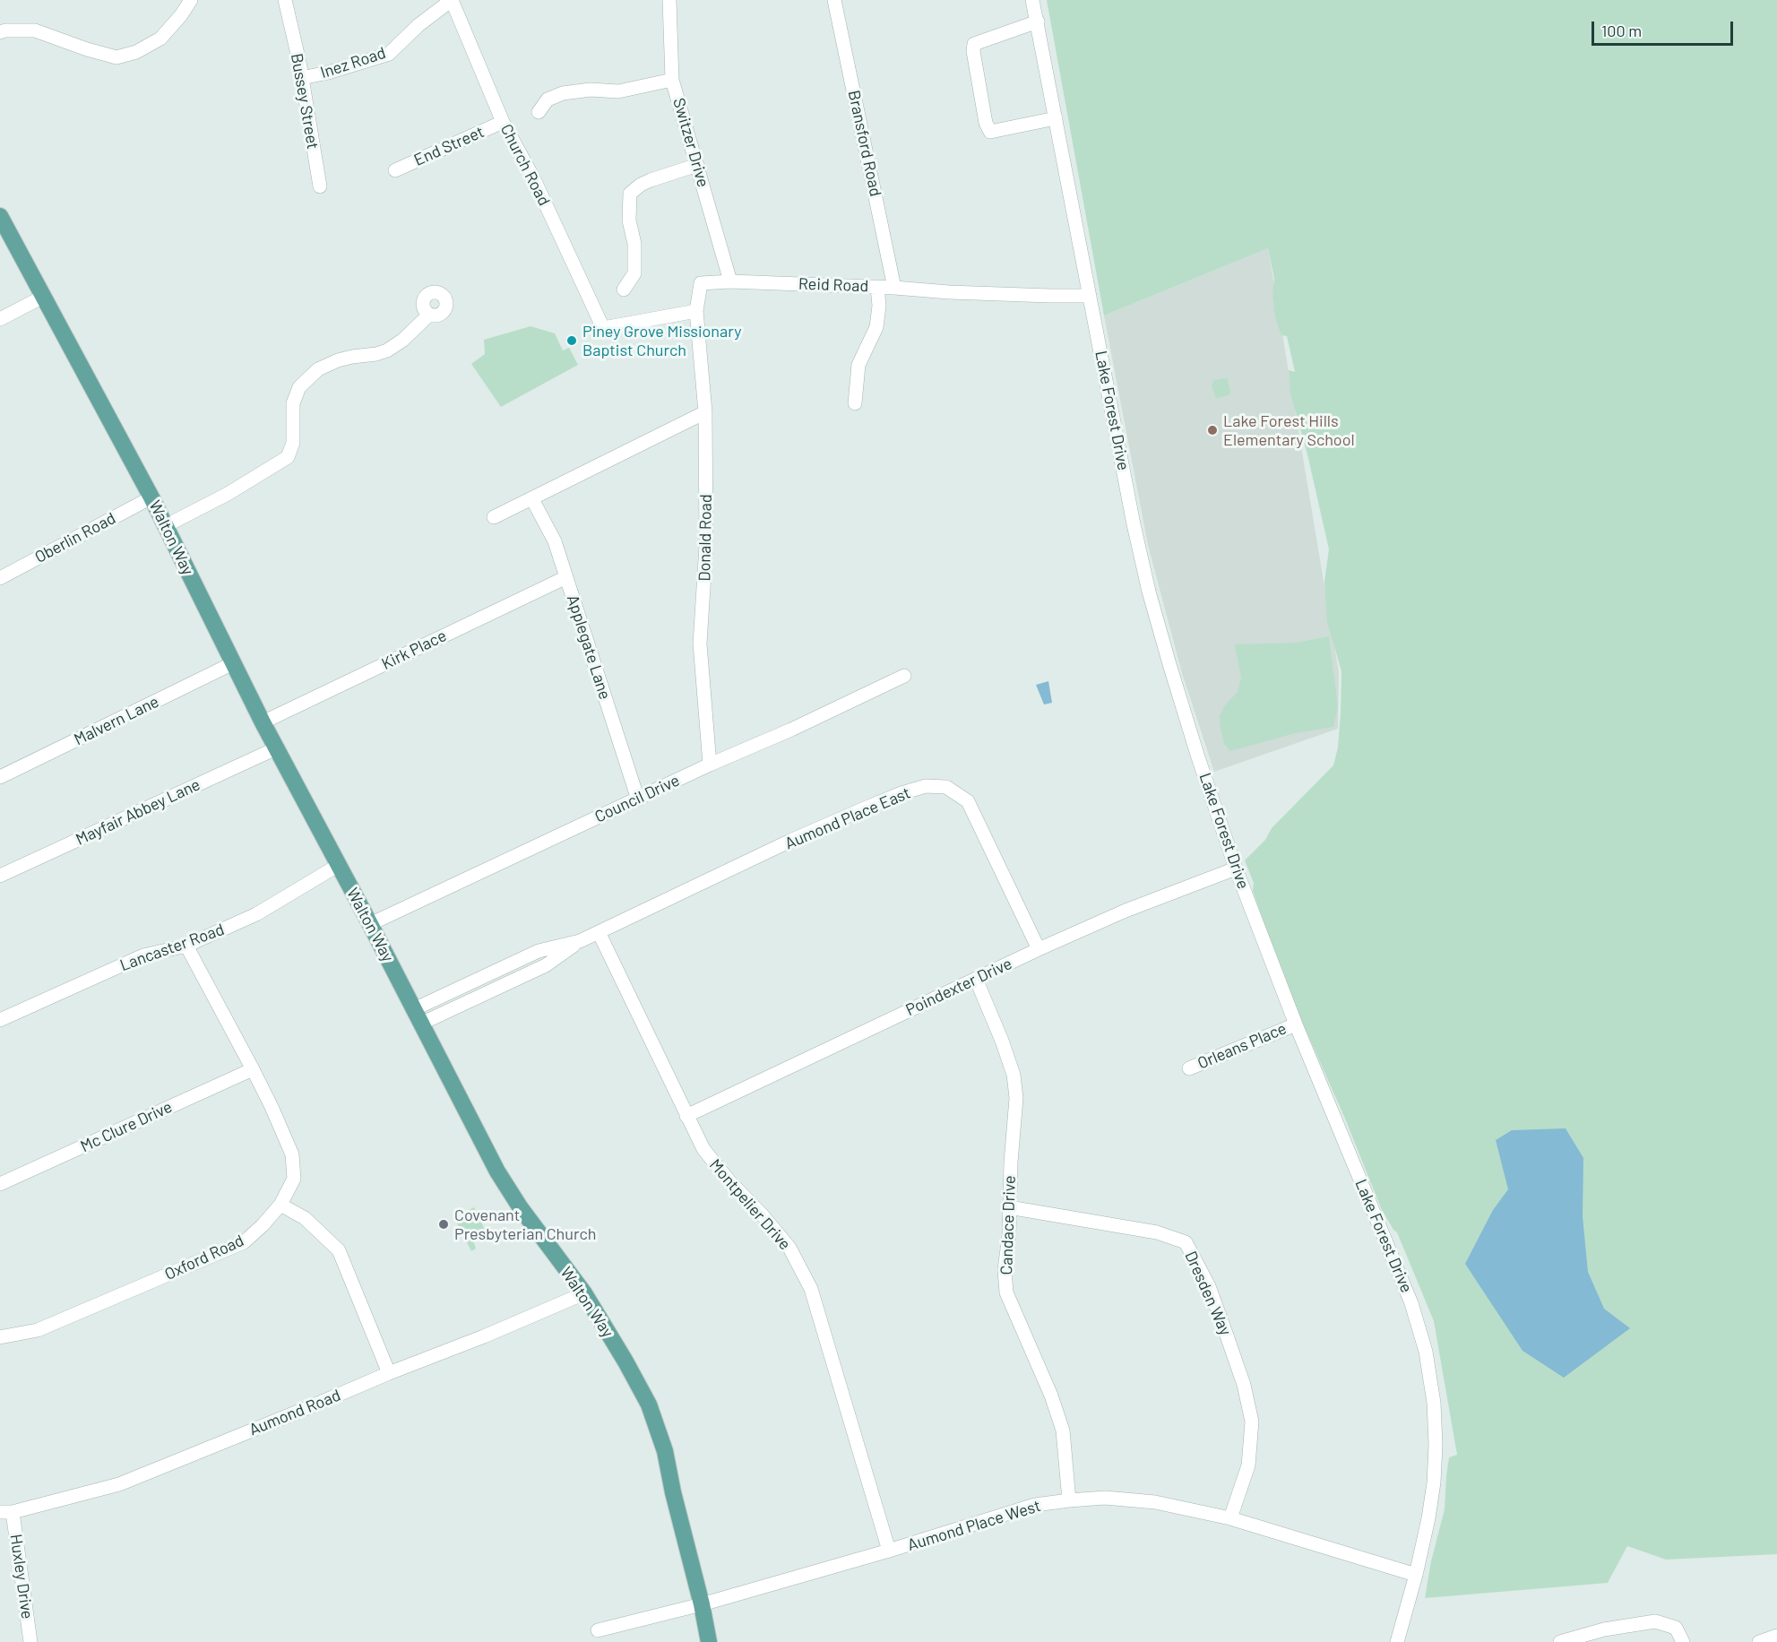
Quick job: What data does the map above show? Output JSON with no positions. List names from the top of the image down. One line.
{"streets":{"main road":["Walton Way"],"street":["Inez Road","Bussey Street","Switzer Drive","Bransford Road","End Street","Church Road","Reid Road","Lake Forest Drive","Oberlin Road","Donald Road","Applegate Lane","Kirk Place","Malvern Lane","Council Drive","Mayfair Abbey Lane","Aumond Place East","Lancaster Road","Poindexter Drive","Orleans Place","Mc Clure Drive","Montpelier Drive","Candace Drive","Oxford Road","Dresden Way","Aumond Road","Aumond Place West","Huxley Drive"]},"crossings":[["Inez Road","Bussey Street"],["Inez Road","Church Road"],["Switzer Drive","Reid Road"],["Bransford Road","Reid Road"],["End Street","Church Road"],["Church Road","Reid Road"],["Church Road","Donald Road"],["Reid Road","Lake Forest Drive"],["Reid Road","Donald Road"],["Lake Forest Drive","Poindexter Drive"],["Lake Forest Drive","Orleans Place"],["Lake Forest Drive","Aumond Place West"],["Oberlin Road","Walton Way"],["Walton Way","Kirk Place"],["Walton Way","Malvern Lane"],["Walton Way","Council Drive"],["Walton Way","Mayfair Abbey Lane"],["Walton Way","Aumond Place East"],["Walton Way","Lancaster Road"],["Walton Way","Aumond Road"],["Walton Way","Aumond Place West"],["Donald Road","Council Drive"],["Applegate Lane","Kirk Place"],["Applegate Lane","Council Drive"],["Aumond Place East","Poindexter Drive"],["Aumond Place East","Montpelier Drive"],["Lancaster Road","Oxford Road"],["Poindexter Drive","Montpelier Drive"],["Poindexter Drive","Candace Drive"],["Mc Clure Drive","Oxford Road"],["Montpelier Drive","Aumond Place West"],["Candace Drive","Dresden Way"],["Candace Drive","Aumond Place West"],["Dresden Way","Aumond Place West"],["Aumond Road","Huxley Drive"]],"places":["Piney Grove Missionary Baptist Church","Lake Forest Hills Elementary School","Covenant Presbyterian Church"],"scale_bar":"100 m"}
